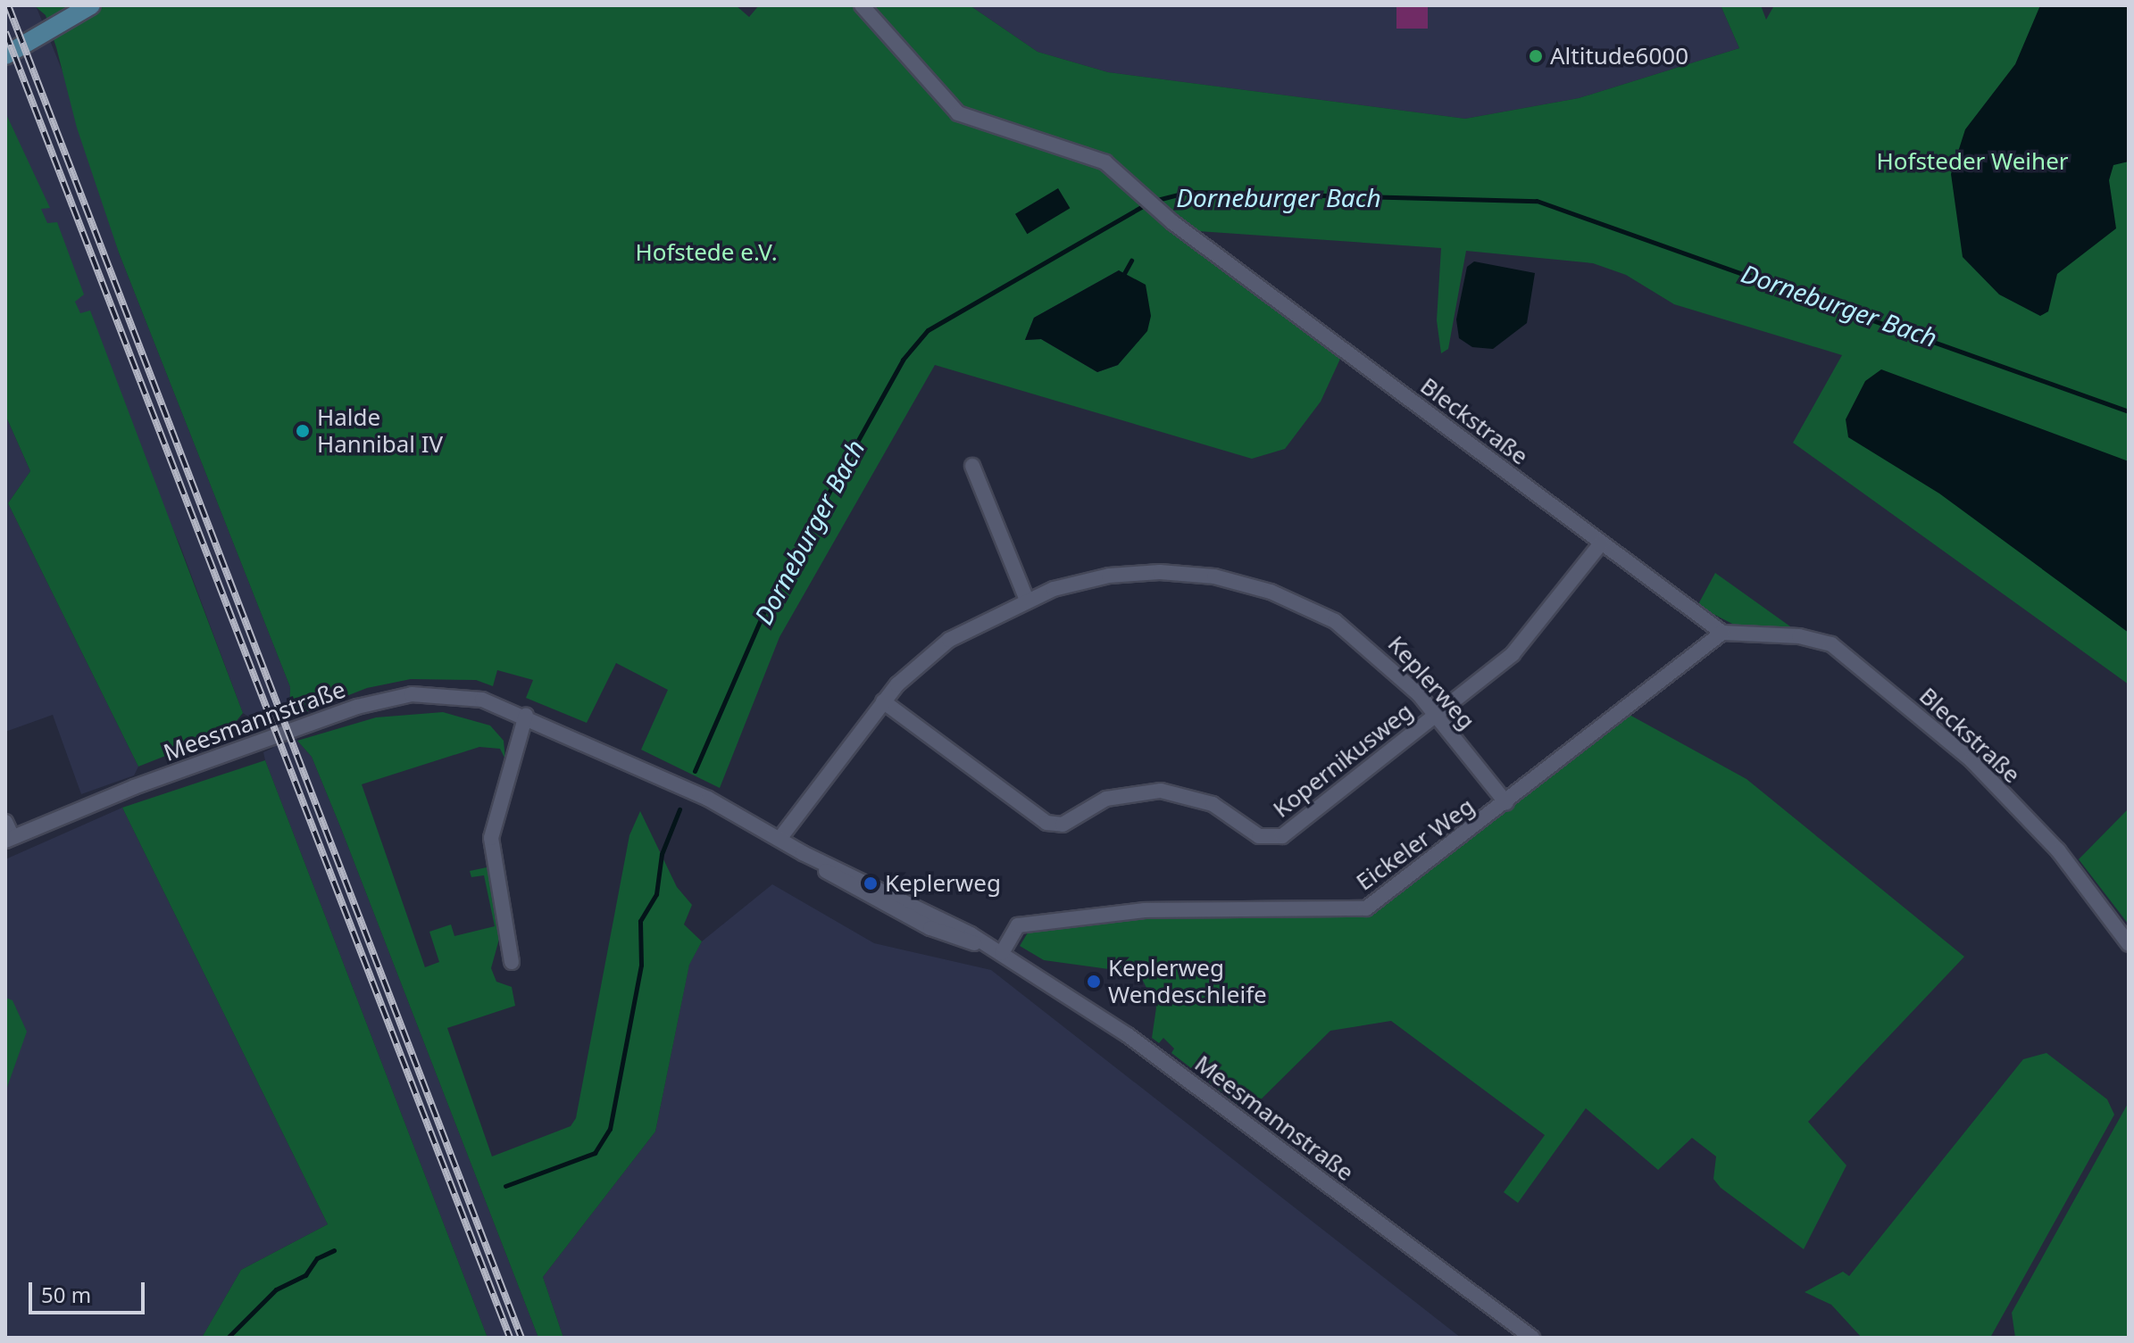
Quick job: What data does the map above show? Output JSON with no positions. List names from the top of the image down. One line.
{"streets":{"street":["Bleckstraße","Keplerweg","Meesmannstraße","Kopernikusweg","Eickeler Weg"]},"crossings":[["Bleckstraße","Kopernikusweg"],["Bleckstraße","Eickeler Weg"],["Keplerweg","Meesmannstraße"],["Keplerweg","Kopernikusweg"],["Keplerweg","Eickeler Weg"],["Meesmannstraße","Eickeler Weg"]],"water":["Dorneburger Bach"],"parks":["Hofsteder Weiher","Hofstede e.V."],"places":["Altitude6000","Halde Hannibal IV","Keplerweg","Keplerweg Wendeschleife"],"scale_bar":"50 m"}
